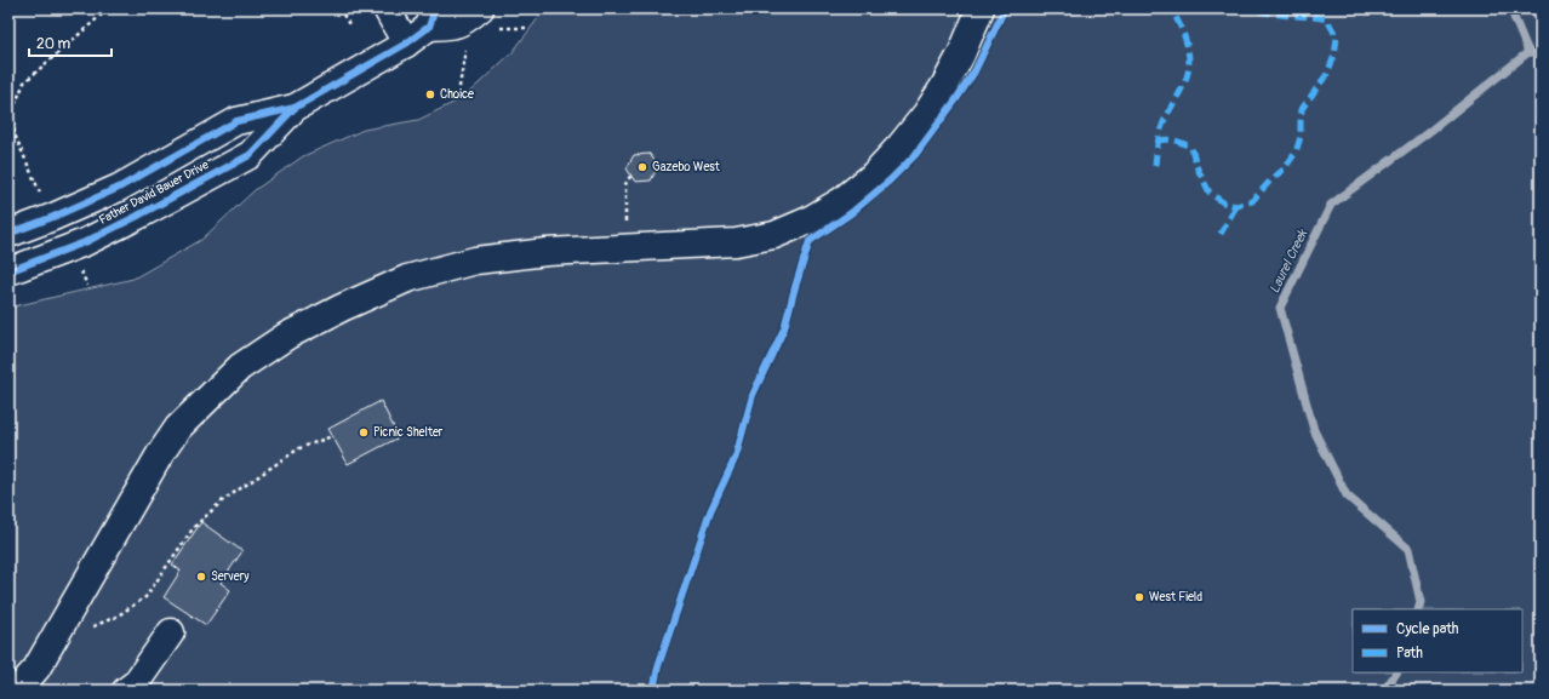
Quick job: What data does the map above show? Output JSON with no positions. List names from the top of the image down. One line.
{"streets":{"street":["Father David Bauer Drive"]},"water":["Laurel Creek"],"places":["Choice","Gazebo West","Picnic Shelter","Servery","West Field"],"legend":["Cycle path","Path"],"scale_bar":"20 m"}
